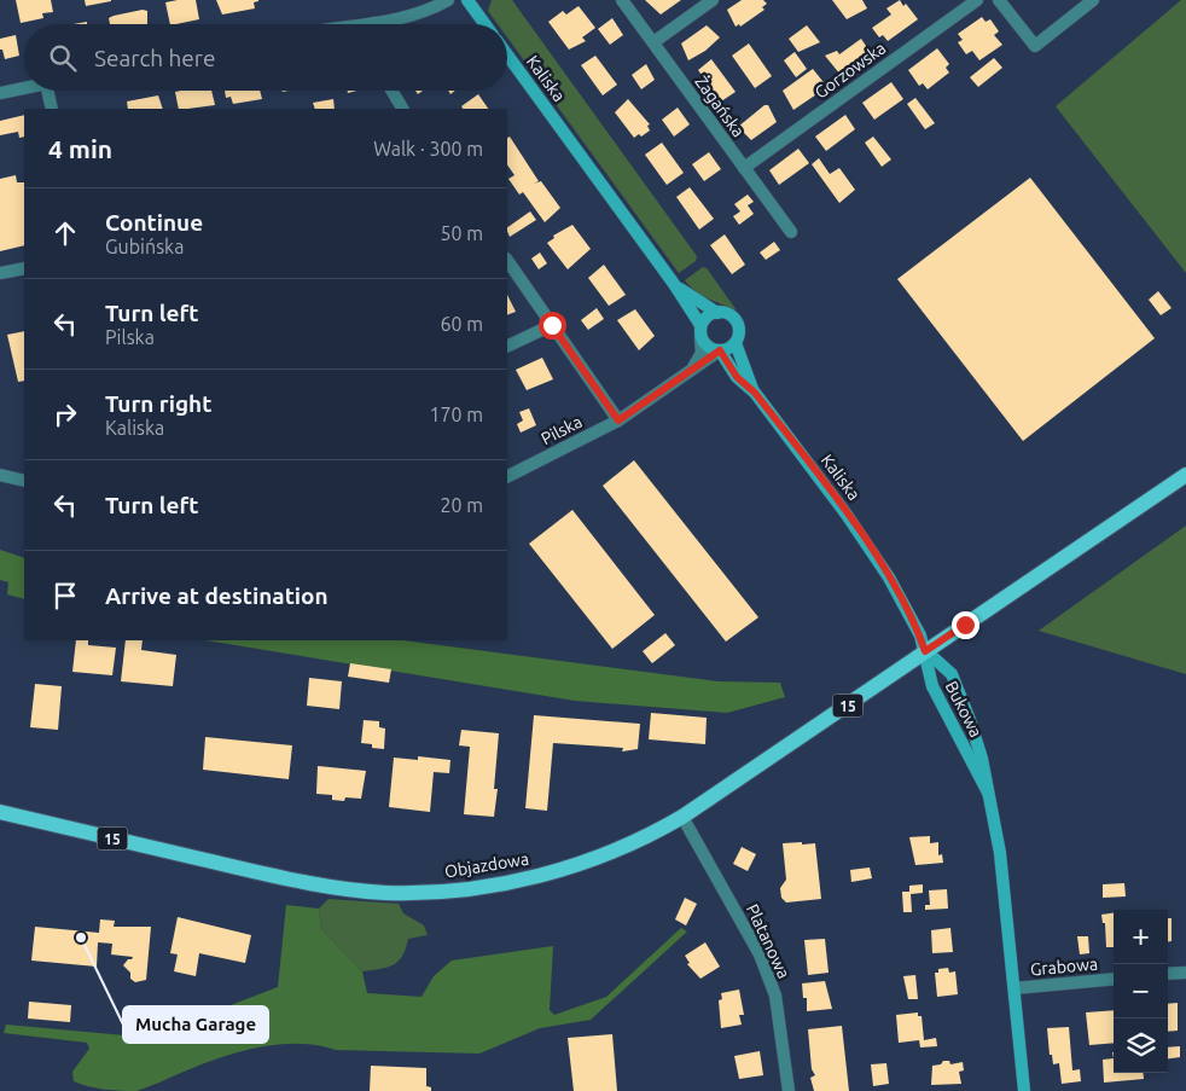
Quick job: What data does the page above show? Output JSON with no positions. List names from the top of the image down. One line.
{"streets":{"main road":["15","Objazdowa"],"street":["Gorzowska","Kaliska","Żagańska","Pilska","Bukowa","Platanowa","Grabowa"]},"crossings":[["Gorzowska","Żagańska"],["Kaliska","Pilska"],["Kaliska","15"],["Kaliska","Bukowa"],["Kaliska","Objazdowa"],["15","Bukowa"],["15","Objazdowa"],["Bukowa","Objazdowa"],["Bukowa","Grabowa"],["Objazdowa","Platanowa"]],"places":["Mucha Garage"],"page":{"search":"Search here","heading":["4 min","Walk · 300 m"],"list":[["Continue","Gubińska","50 m"],["Turn left","Pilska","60 m"],["Turn right","Kaliska","170 m"],["Turn left","20 m"],"Arrive at destination"],"map_buttons":["+","−"]}}
